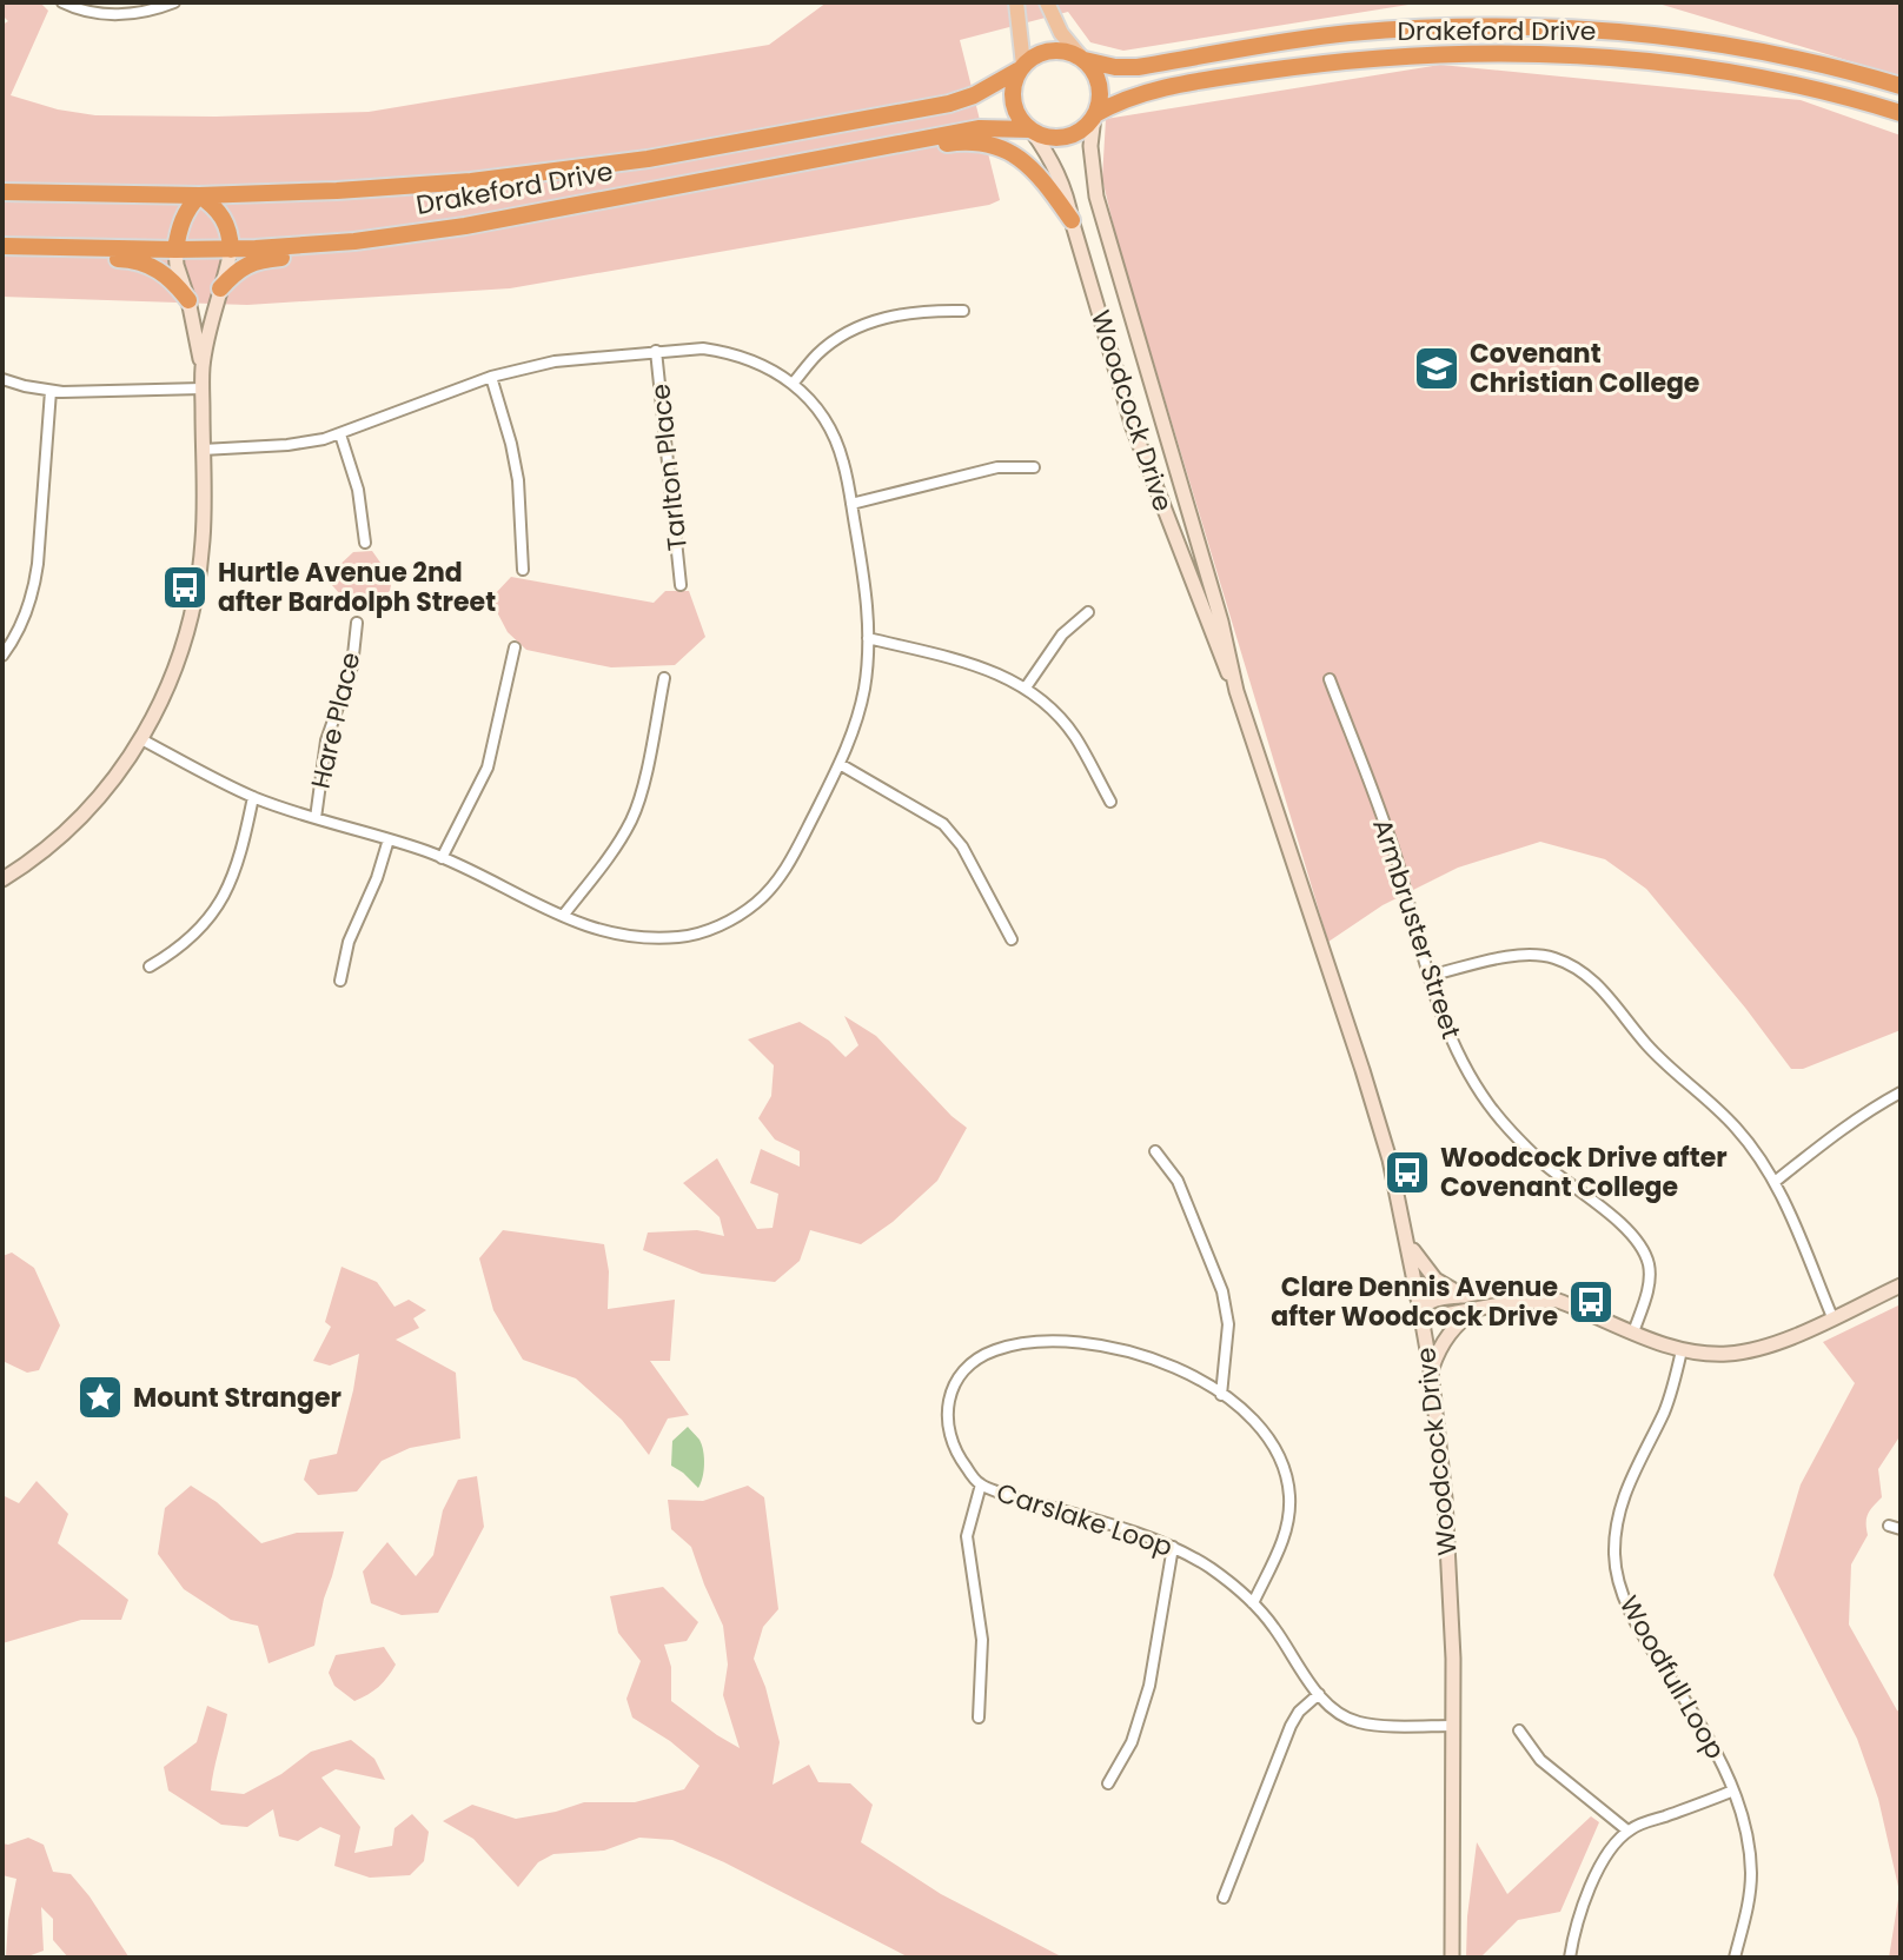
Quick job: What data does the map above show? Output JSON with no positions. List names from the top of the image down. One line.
{"streets":{"highway":["Drakeford Drive"],"main road":["Woodcock Drive"],"street":["Tarlton Place","Hare Place","Armbruster Street","Carslake Loop","Woodfull Loop"]},"crossings":[["Drakeford Drive","Woodcock Drive"],["Woodcock Drive","Carslake Loop"]],"places":{"school or university":["Covenant Christian College"],"bus stop":["Hurtle Avenue 2nd after Bardolph Street","Woodcock Drive after Covenant College","Clare Dennis Avenue after Woodcock Drive"],"place":["Mount Stranger"]}}
